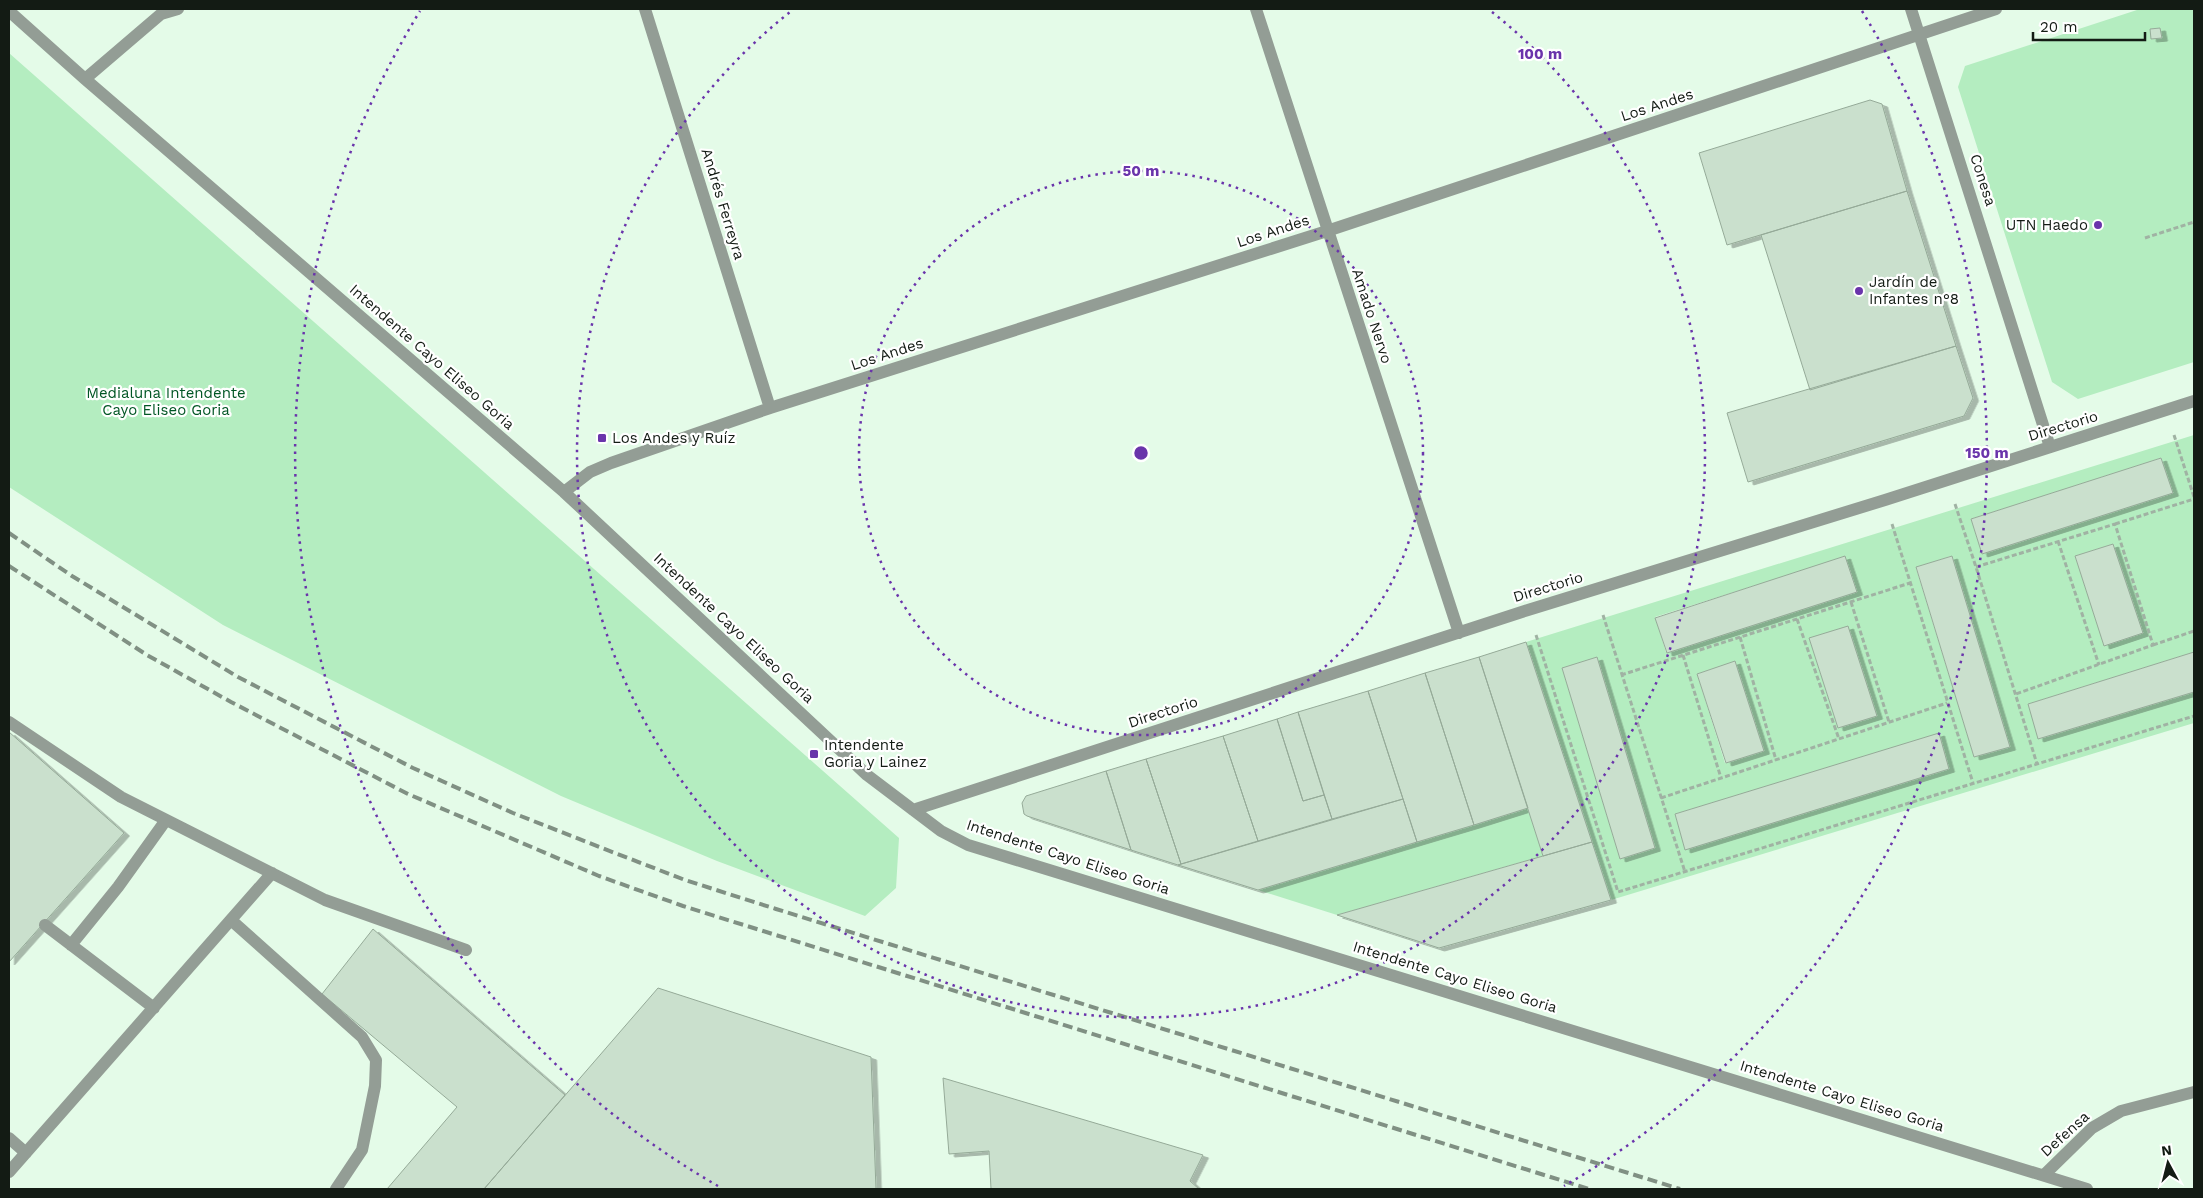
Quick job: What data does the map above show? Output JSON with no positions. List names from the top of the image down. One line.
{"streets":{"street":["Los Andes","Conesa","Andrés Ferreyra","Amado Nervo","Intendente Cayo Eliseo Goria","Directorio","Defensa"]},"crossings":[["Los Andes","Conesa"],["Los Andes","Andrés Ferreyra"],["Los Andes","Amado Nervo"],["Los Andes","Intendente Cayo Eliseo Goria"],["Conesa","Directorio"],["Amado Nervo","Directorio"],["Intendente Cayo Eliseo Goria","Directorio"],["Intendente Cayo Eliseo Goria","Defensa"]],"parks":["Medialuna Intendente Cayo Eliseo Goria"],"places":{"other":["UTN Haedo","Jardín de Infantes n°8"],"transit":["Los Andes y Ruíz","Intendente Goria y Lainez"]},"scale_bar":"20 m","north":"top","rings":["100 m","50 m","150 m"]}
